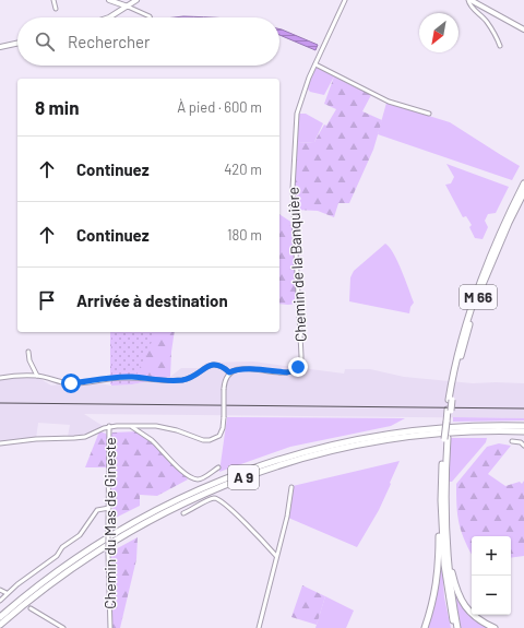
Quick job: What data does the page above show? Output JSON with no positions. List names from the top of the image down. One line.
{"streets":{"highway":["M 66","A 9"],"street":["Chemin de la Banquière","Chemin du Mas de Gineste"]},"north":"bottom left","page":{"search":"Rechercher","heading":["8 min","À pied · 600 m"],"list":[["Continuez","420 m"],["Continuez","180 m"],"Arrivée à destination"],"map_buttons":["+","−"]}}
